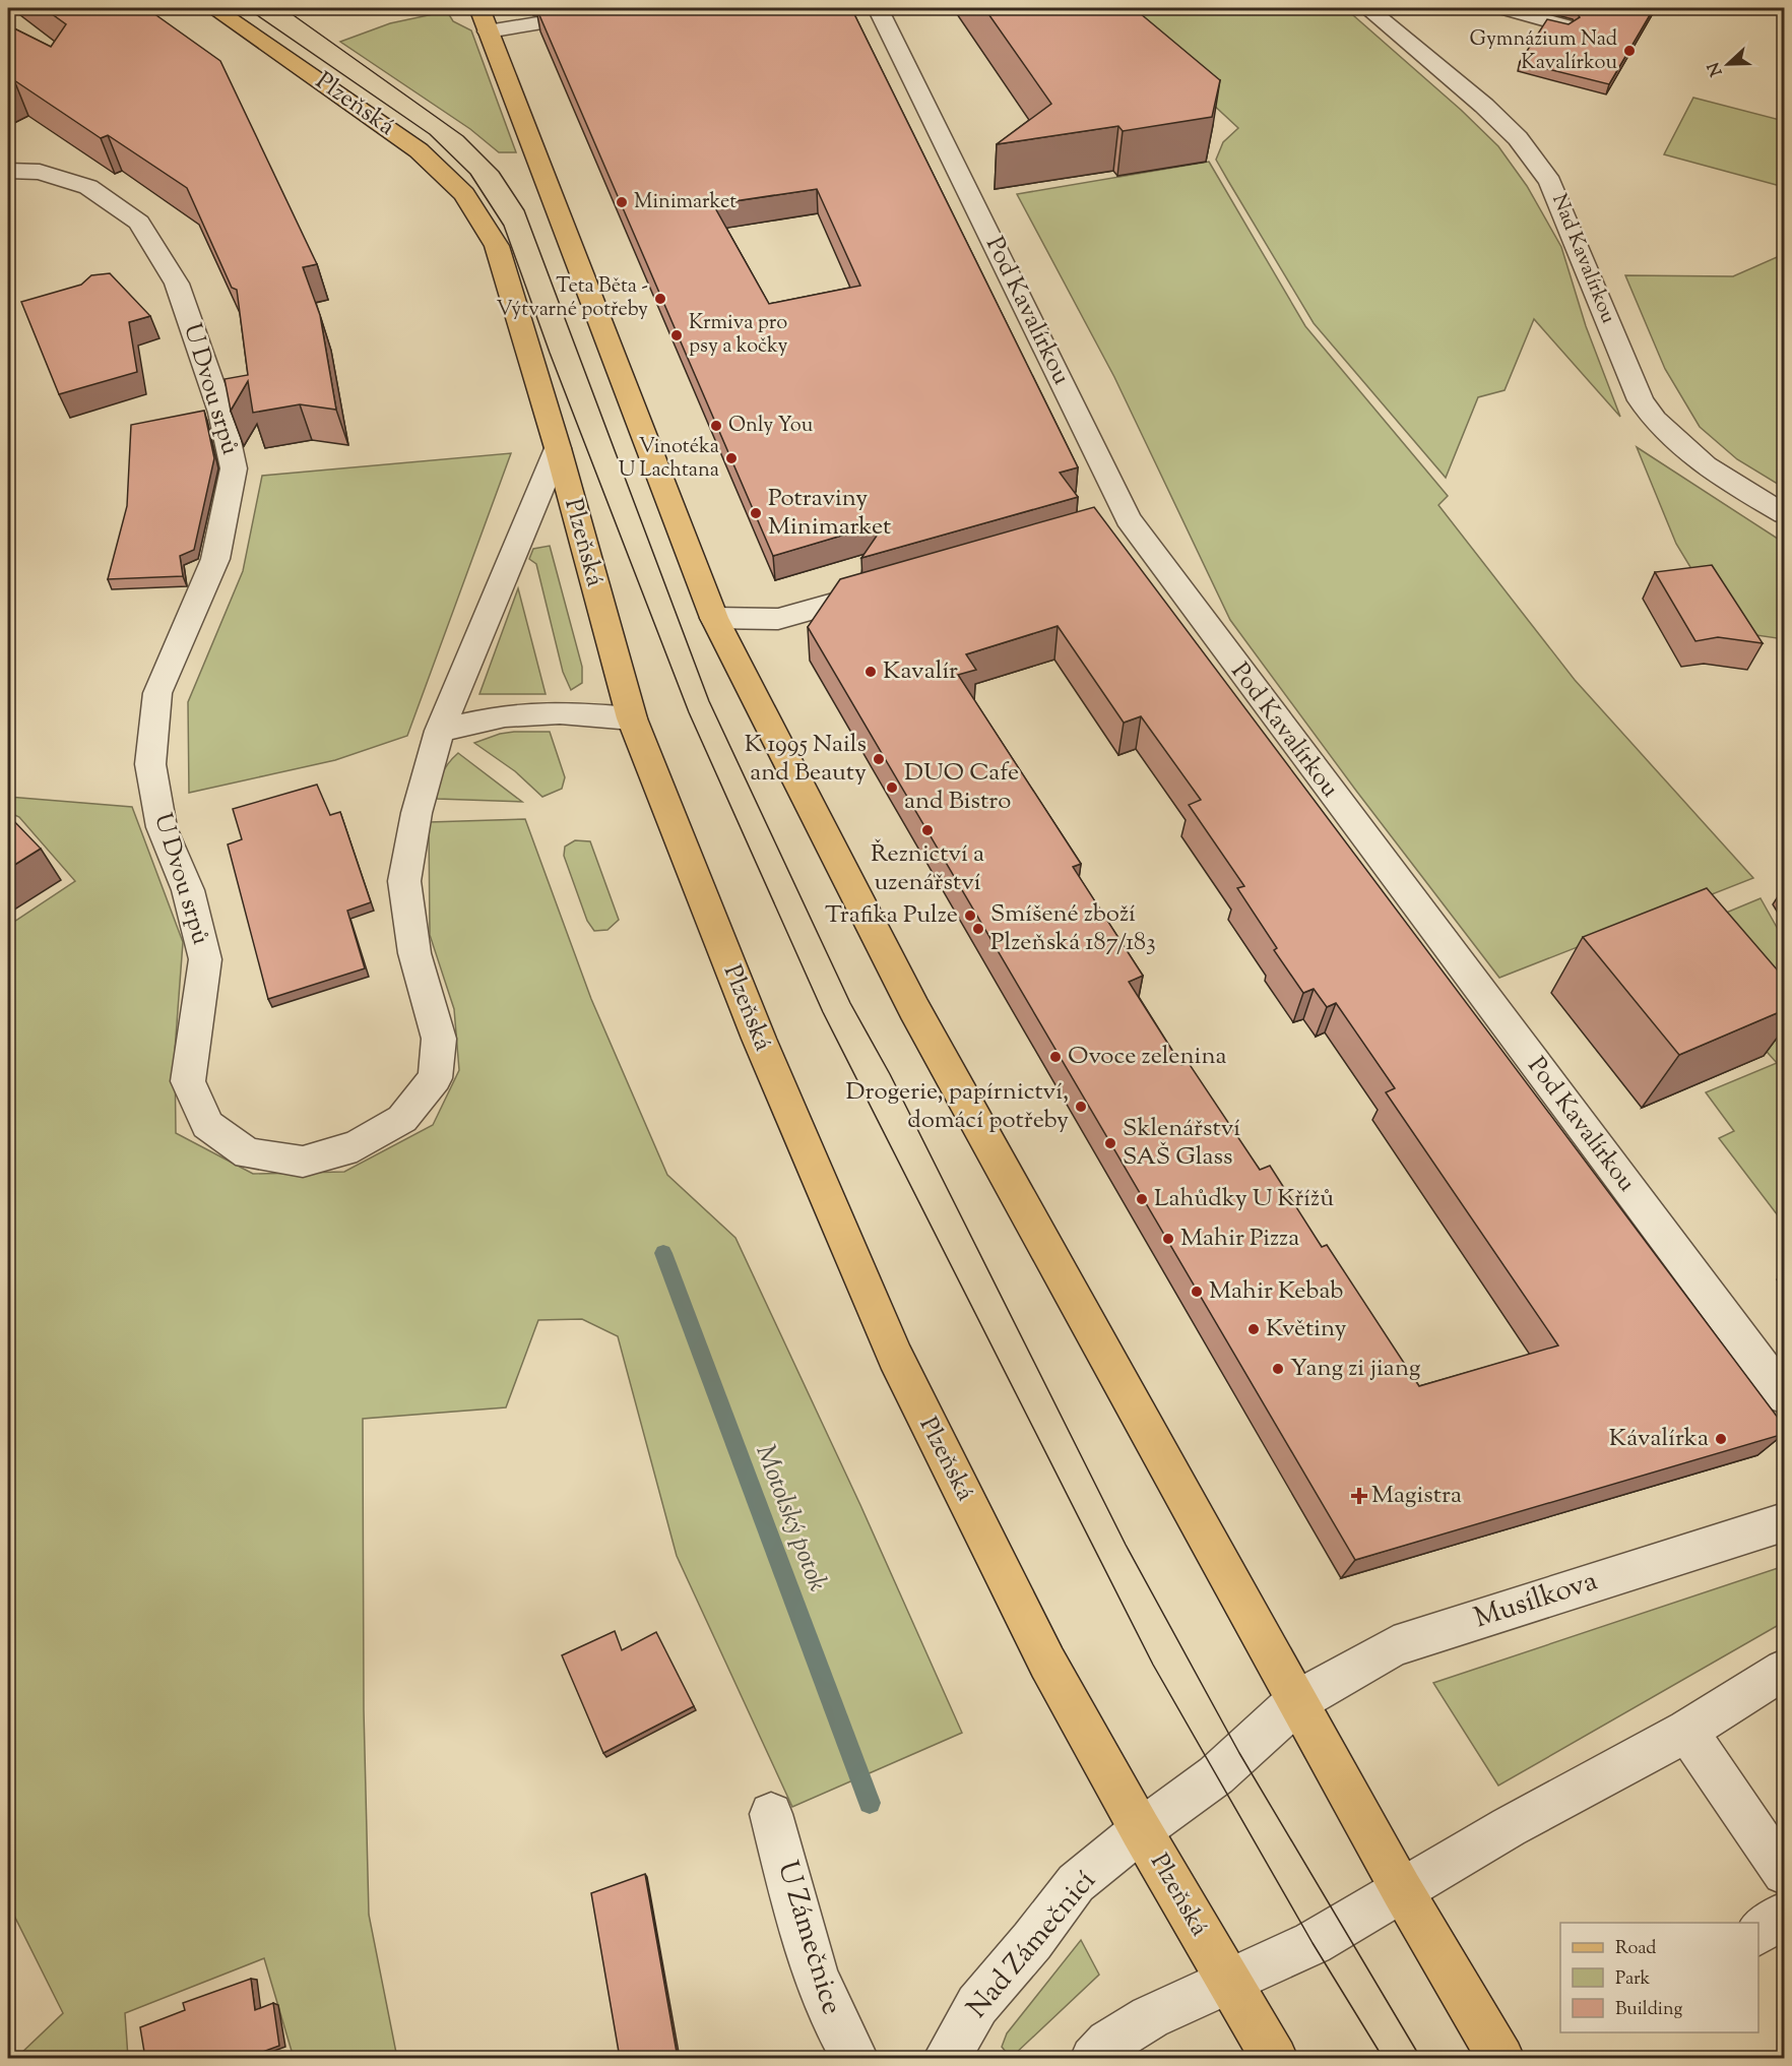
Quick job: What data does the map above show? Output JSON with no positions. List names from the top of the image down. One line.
{"streets":{"main road":["Plzeňská"],"street":["Nad Kavalírkou","Pod Kavalírkou","U Dvou srpů","Musílkova","U Zámečnice","Nad Zámečnicí"]},"crossings":[["Plzeňská","U Dvou srpů"],["Plzeňská","Nad Zámečnicí"],["Musílkova","Nad Zámečnicí"]],"water":["Motolský potok"],"places":{"other":["Gymnázium Nad Kavalírkou","Minimarket","Teta Běta - Výtvarné potřeby","Krmiva pro psy a kočky","Only You","Vinotéka U Lachtana","Potraviny Minimarket","Kavalír","K 1995 Nails and Beauty","DUO Cafe and Bistro","Řeznictví a uzenářství","Trafika Pulze","Smíšené zboží Plzeňská 187/183","Ovoce zelenina","Drogerie, papírnictví, domácí potřeby","Sklenářství SAŠ Glass","Lahůdky U Křížů","Mahir Pizza","Mahir Kebab","Květiny","Yang zi jiang","Kávalírka"],"health":["Magistra"]},"legend":["Road","Park","Building"],"north":"left"}
